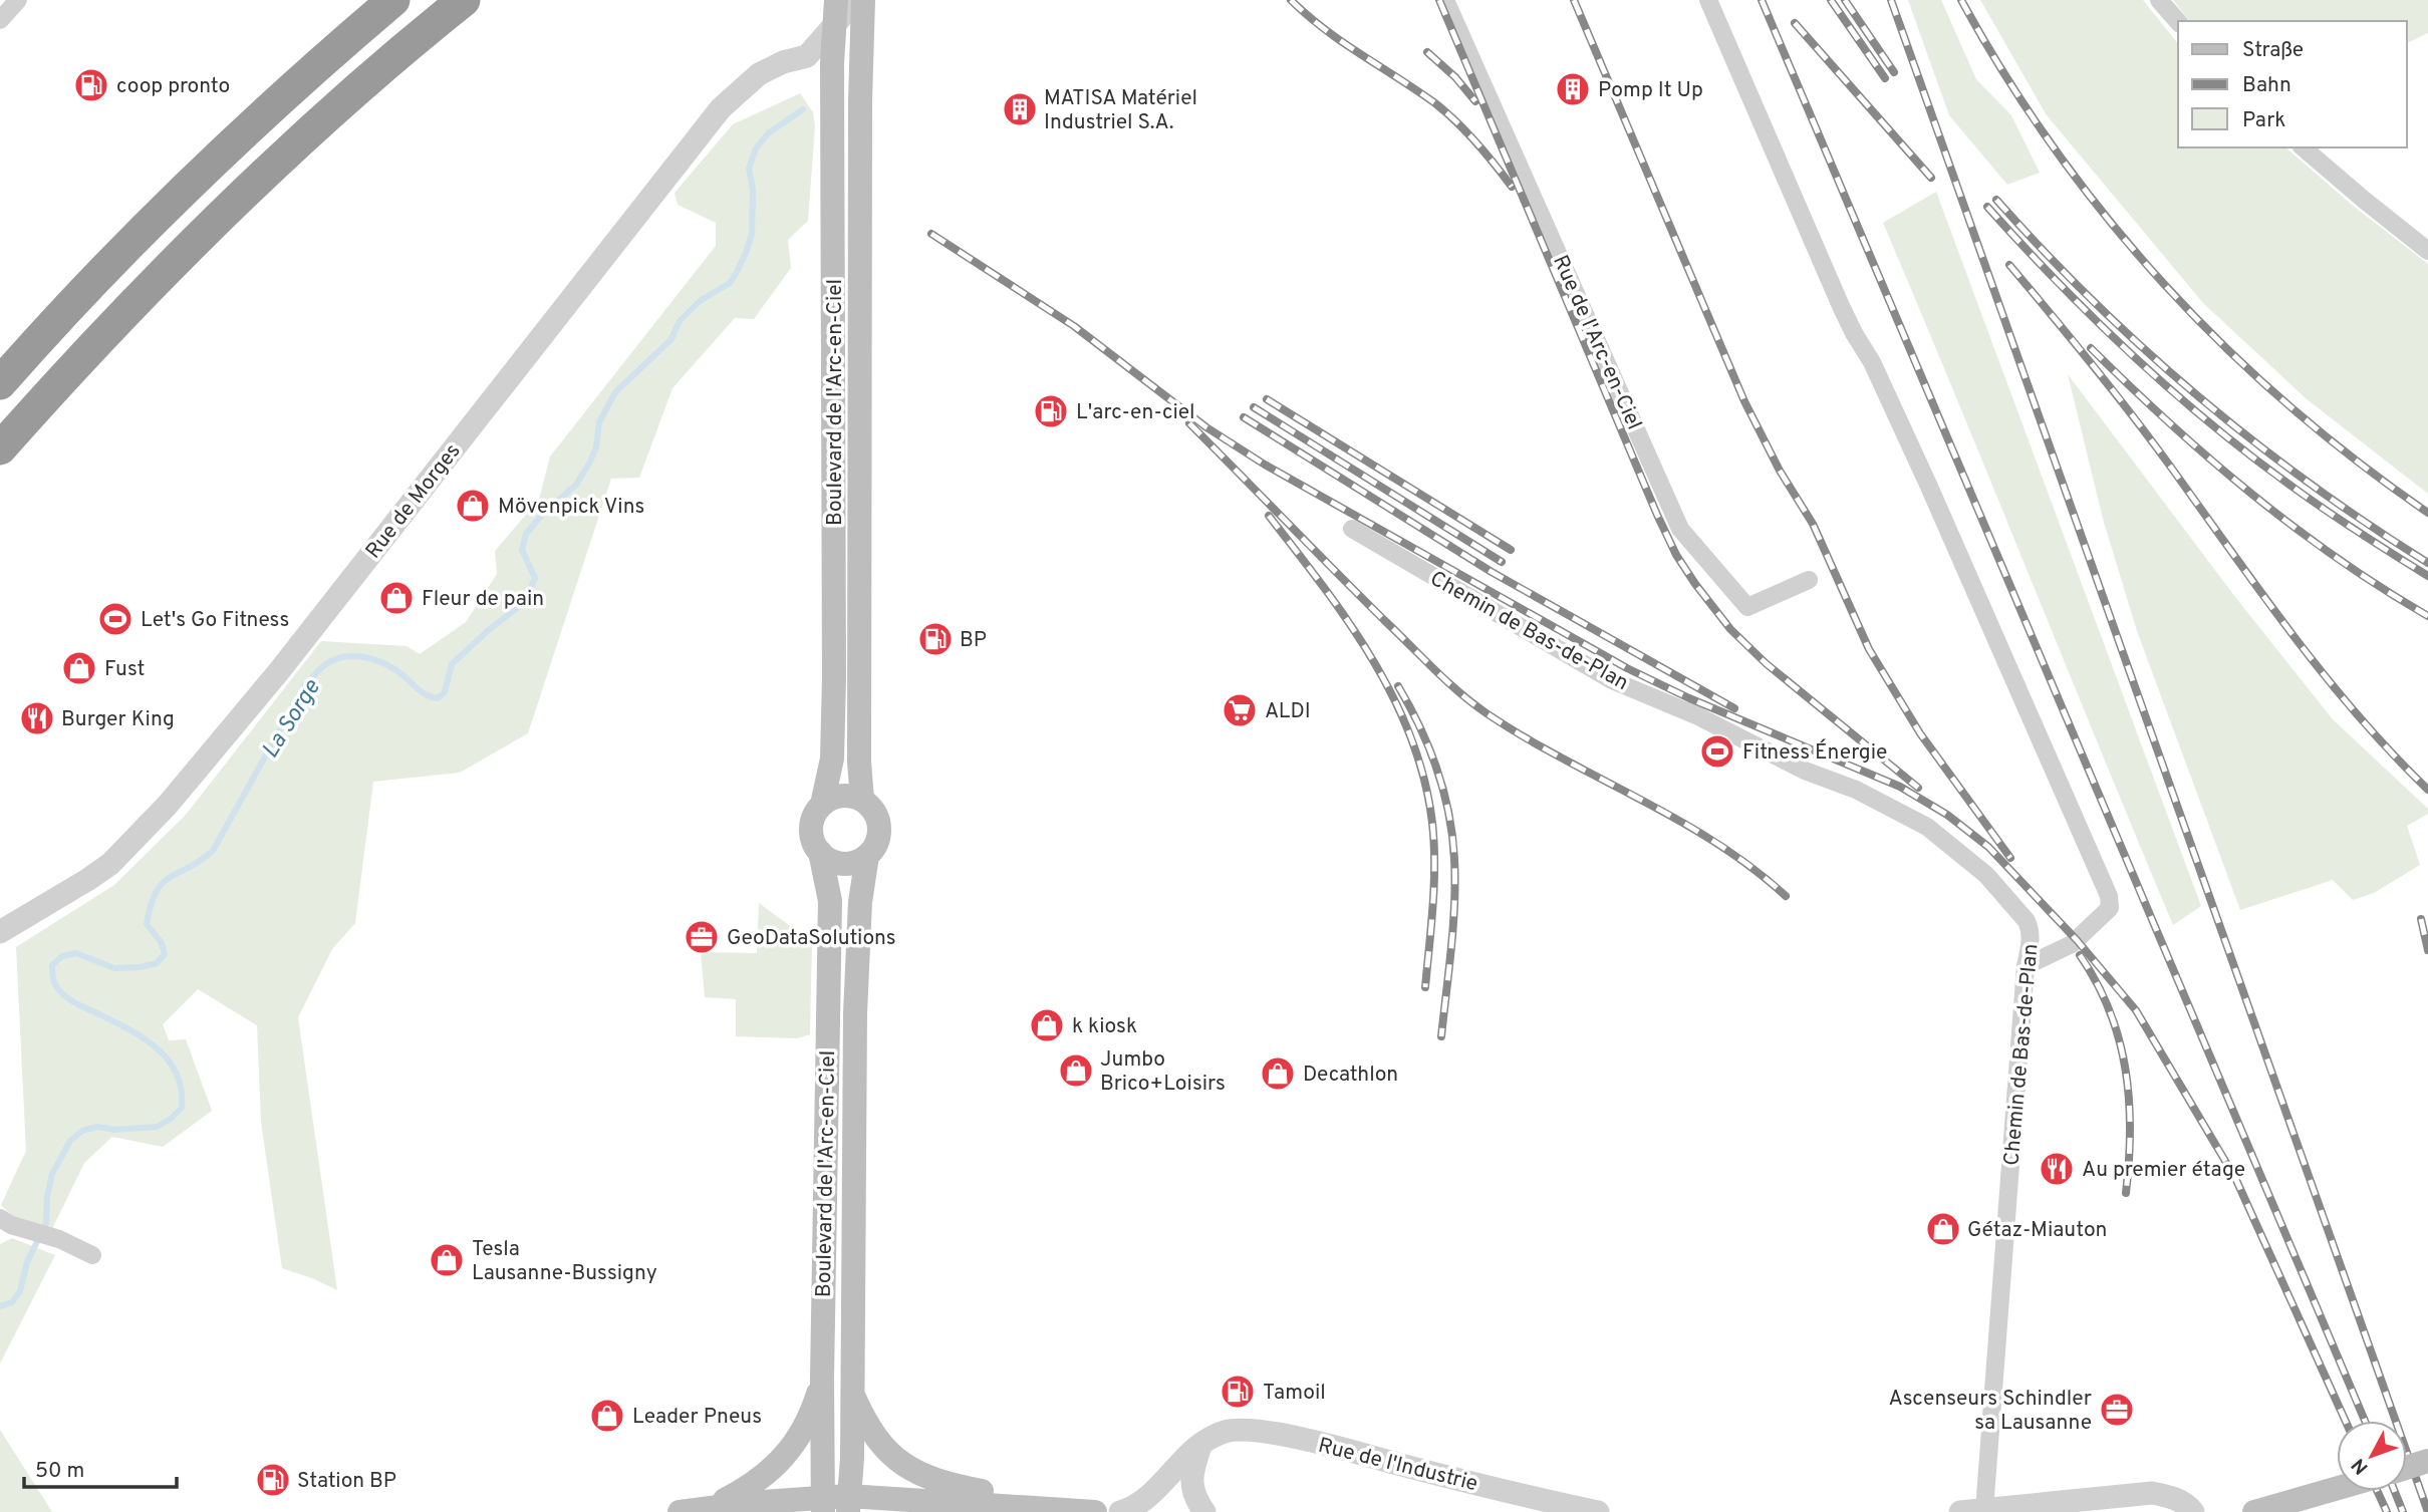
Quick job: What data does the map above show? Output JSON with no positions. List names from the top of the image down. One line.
{"streets":{"main road":["Boulevard de l'Arc-en-Ciel"],"street":["Rue de l'Arc-en-Ciel","Rue de Morges","Chemin de Bas-de-Plan","Rue de l'Industrie"]},"water":["La Sorge"],"places":{"fuel station":["coop pronto","L'arc-en-ciel","BP","Tamoil","Station BP"],"building":["Pomp It Up","MATISA Matériel Industriel S.A."],"shop":["Mövenpick Vins","Fleur de pain","Fust","k kiosk","Jumbo Brico+Loisirs","Decathlon","Gétaz-Miauton","Tesla Lausanne-Bussigny","Leader Pneus"],"sports":["Let's Go Fitness","Fitness Énergie"],"supermarket":["ALDI"],"restaurant":["Burger King","Au premier étage"],"office":["GeoDataSolutions","Ascenseurs Schindler sa Lausanne"]},"legend":["Straße","Bahn","Park"],"scale_bar":"50 m","north":"bottom left"}
